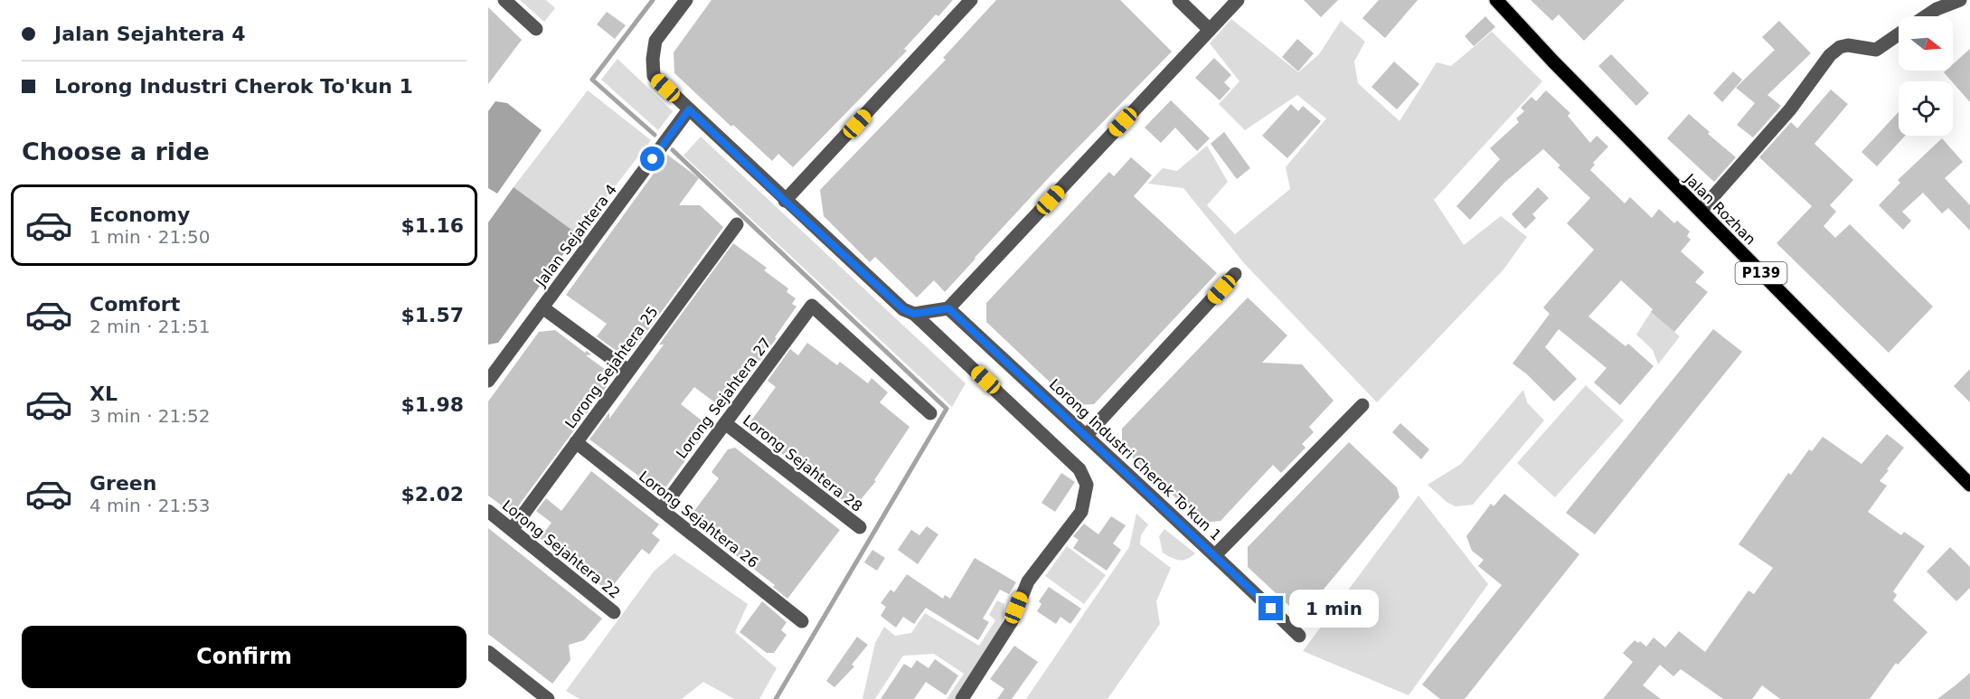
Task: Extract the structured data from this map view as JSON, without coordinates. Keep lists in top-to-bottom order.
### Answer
{
  "streets": {
    "main road": ["Jalan Rozhan", "P139"],
    "street": [
      "Jalan Sejahtera 4",
      "Lorong Sejahtera 25",
      "Lorong Sejahtera 27",
      "Lorong Industri Cherok To'kun 1",
      "Lorong Sejahtera 28",
      "Lorong Sejahtera 26",
      "Lorong Sejahtera 22"
    ]
  },
  "crossings": [
    ["Lorong Sejahtera 25", "Lorong Sejahtera 26"],
    ["Lorong Sejahtera 25", "Lorong Sejahtera 22"],
    ["Lorong Sejahtera 27", "Lorong Sejahtera 28"],
    ["Lorong Sejahtera 27", "Lorong Sejahtera 26"]
  ],
  "north": "right",
  "page": {
    "banner": ["Jalan Sejahtera 4", "Lorong Industri Cherok To'kun 1"],
    "heading": "Choose a ride",
    "list": [
      {
        "name": "Economy",
        "note": "1 min · 21:50",
        "value": "$1.16"
      },
      {
        "name": "Comfort",
        "note": "2 min · 21:51",
        "value": "$1.57"
      },
      {
        "name": "XL",
        "note": "3 min · 21:52",
        "value": "$1.98"
      },
      {
        "name": "Green",
        "note": "4 min · 21:53",
        "value": "$2.02"
      }
    ],
    "bubble": "1 min",
    "buttons": "Confirm"
  }
}
